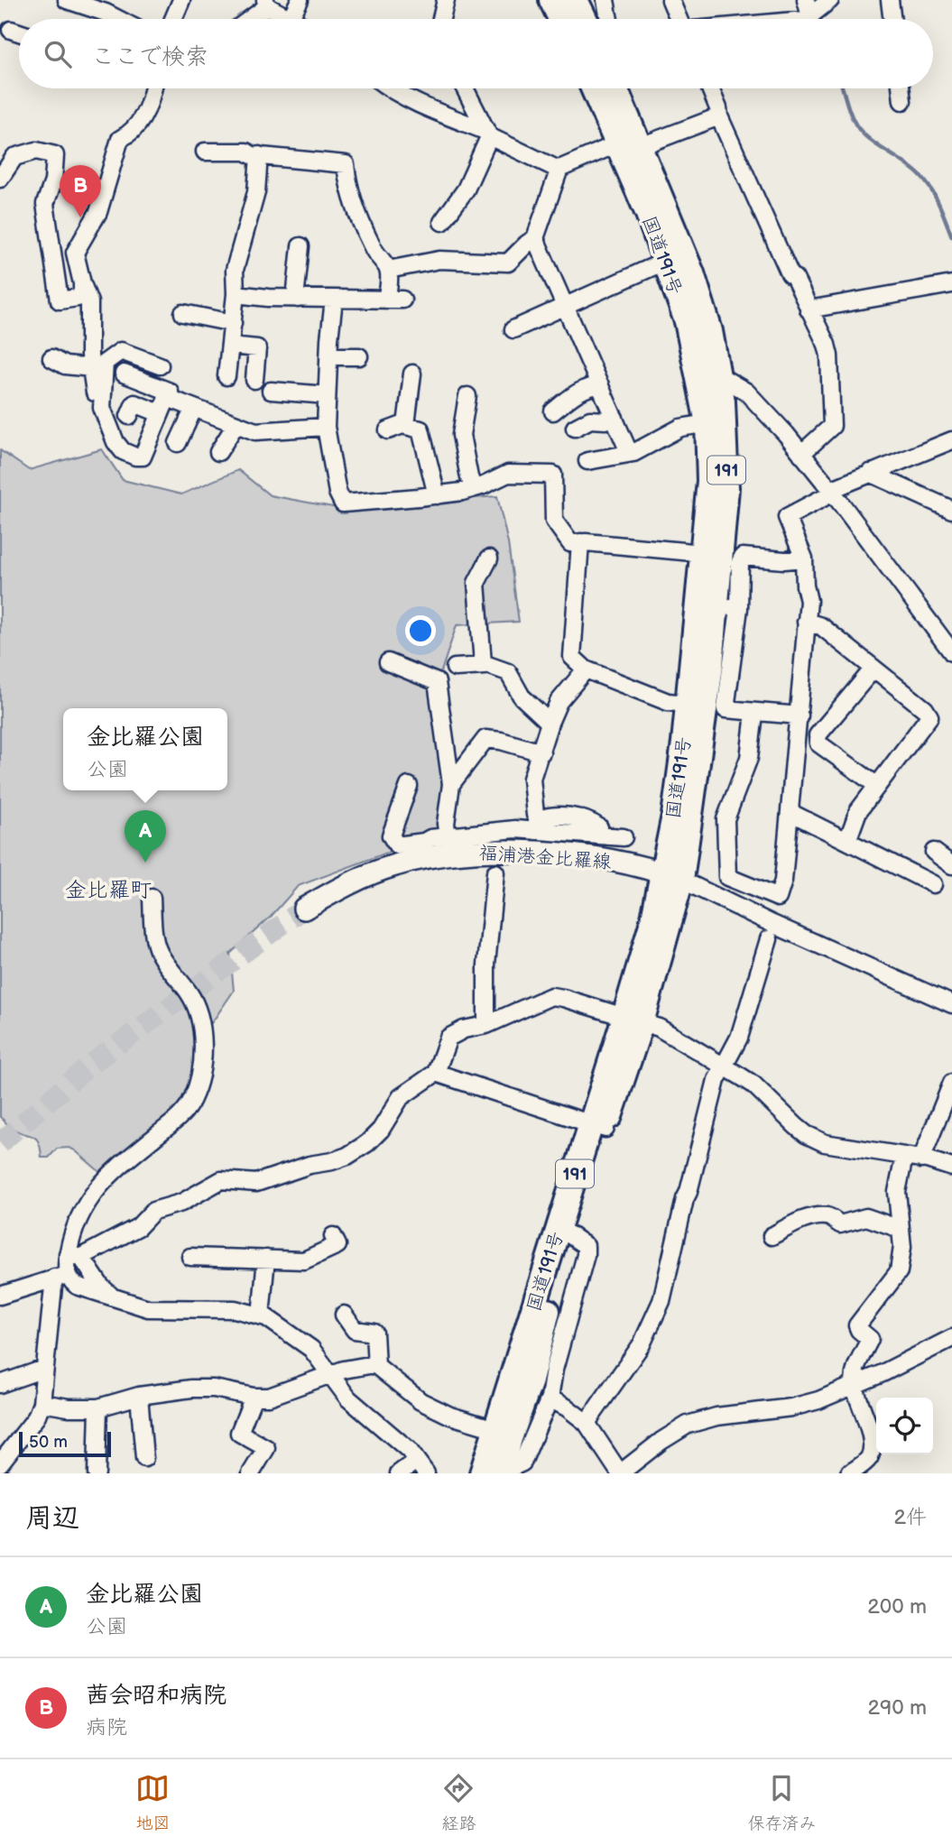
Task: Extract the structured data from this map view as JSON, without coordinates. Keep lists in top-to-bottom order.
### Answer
{
  "streets": {
    "highway": ["国道191号", "191"],
    "main road": ["福浦港金比羅線"]
  },
  "crossings": [
    ["国道191号", "福浦港金比羅線"]
  ],
  "districts": ["金比羅町"],
  "scale_bar": "50 m",
  "page": {
    "search": "ここで検索",
    "pins": ["B", "A"],
    "popup": ["金比羅公園", "公園"],
    "scale": "50 m",
    "heading": ["周辺", "2件"],
    "list": [
      {
        "mark": "A",
        "name": "金比羅公園",
        "note": "公園",
        "value": "200 m"
      },
      {
        "mark": "B",
        "name": "茜会昭和病院",
        "note": "病院",
        "value": "290 m"
      }
    ],
    "nav": ["地図", "経路", "保存済み"]
  }
}
